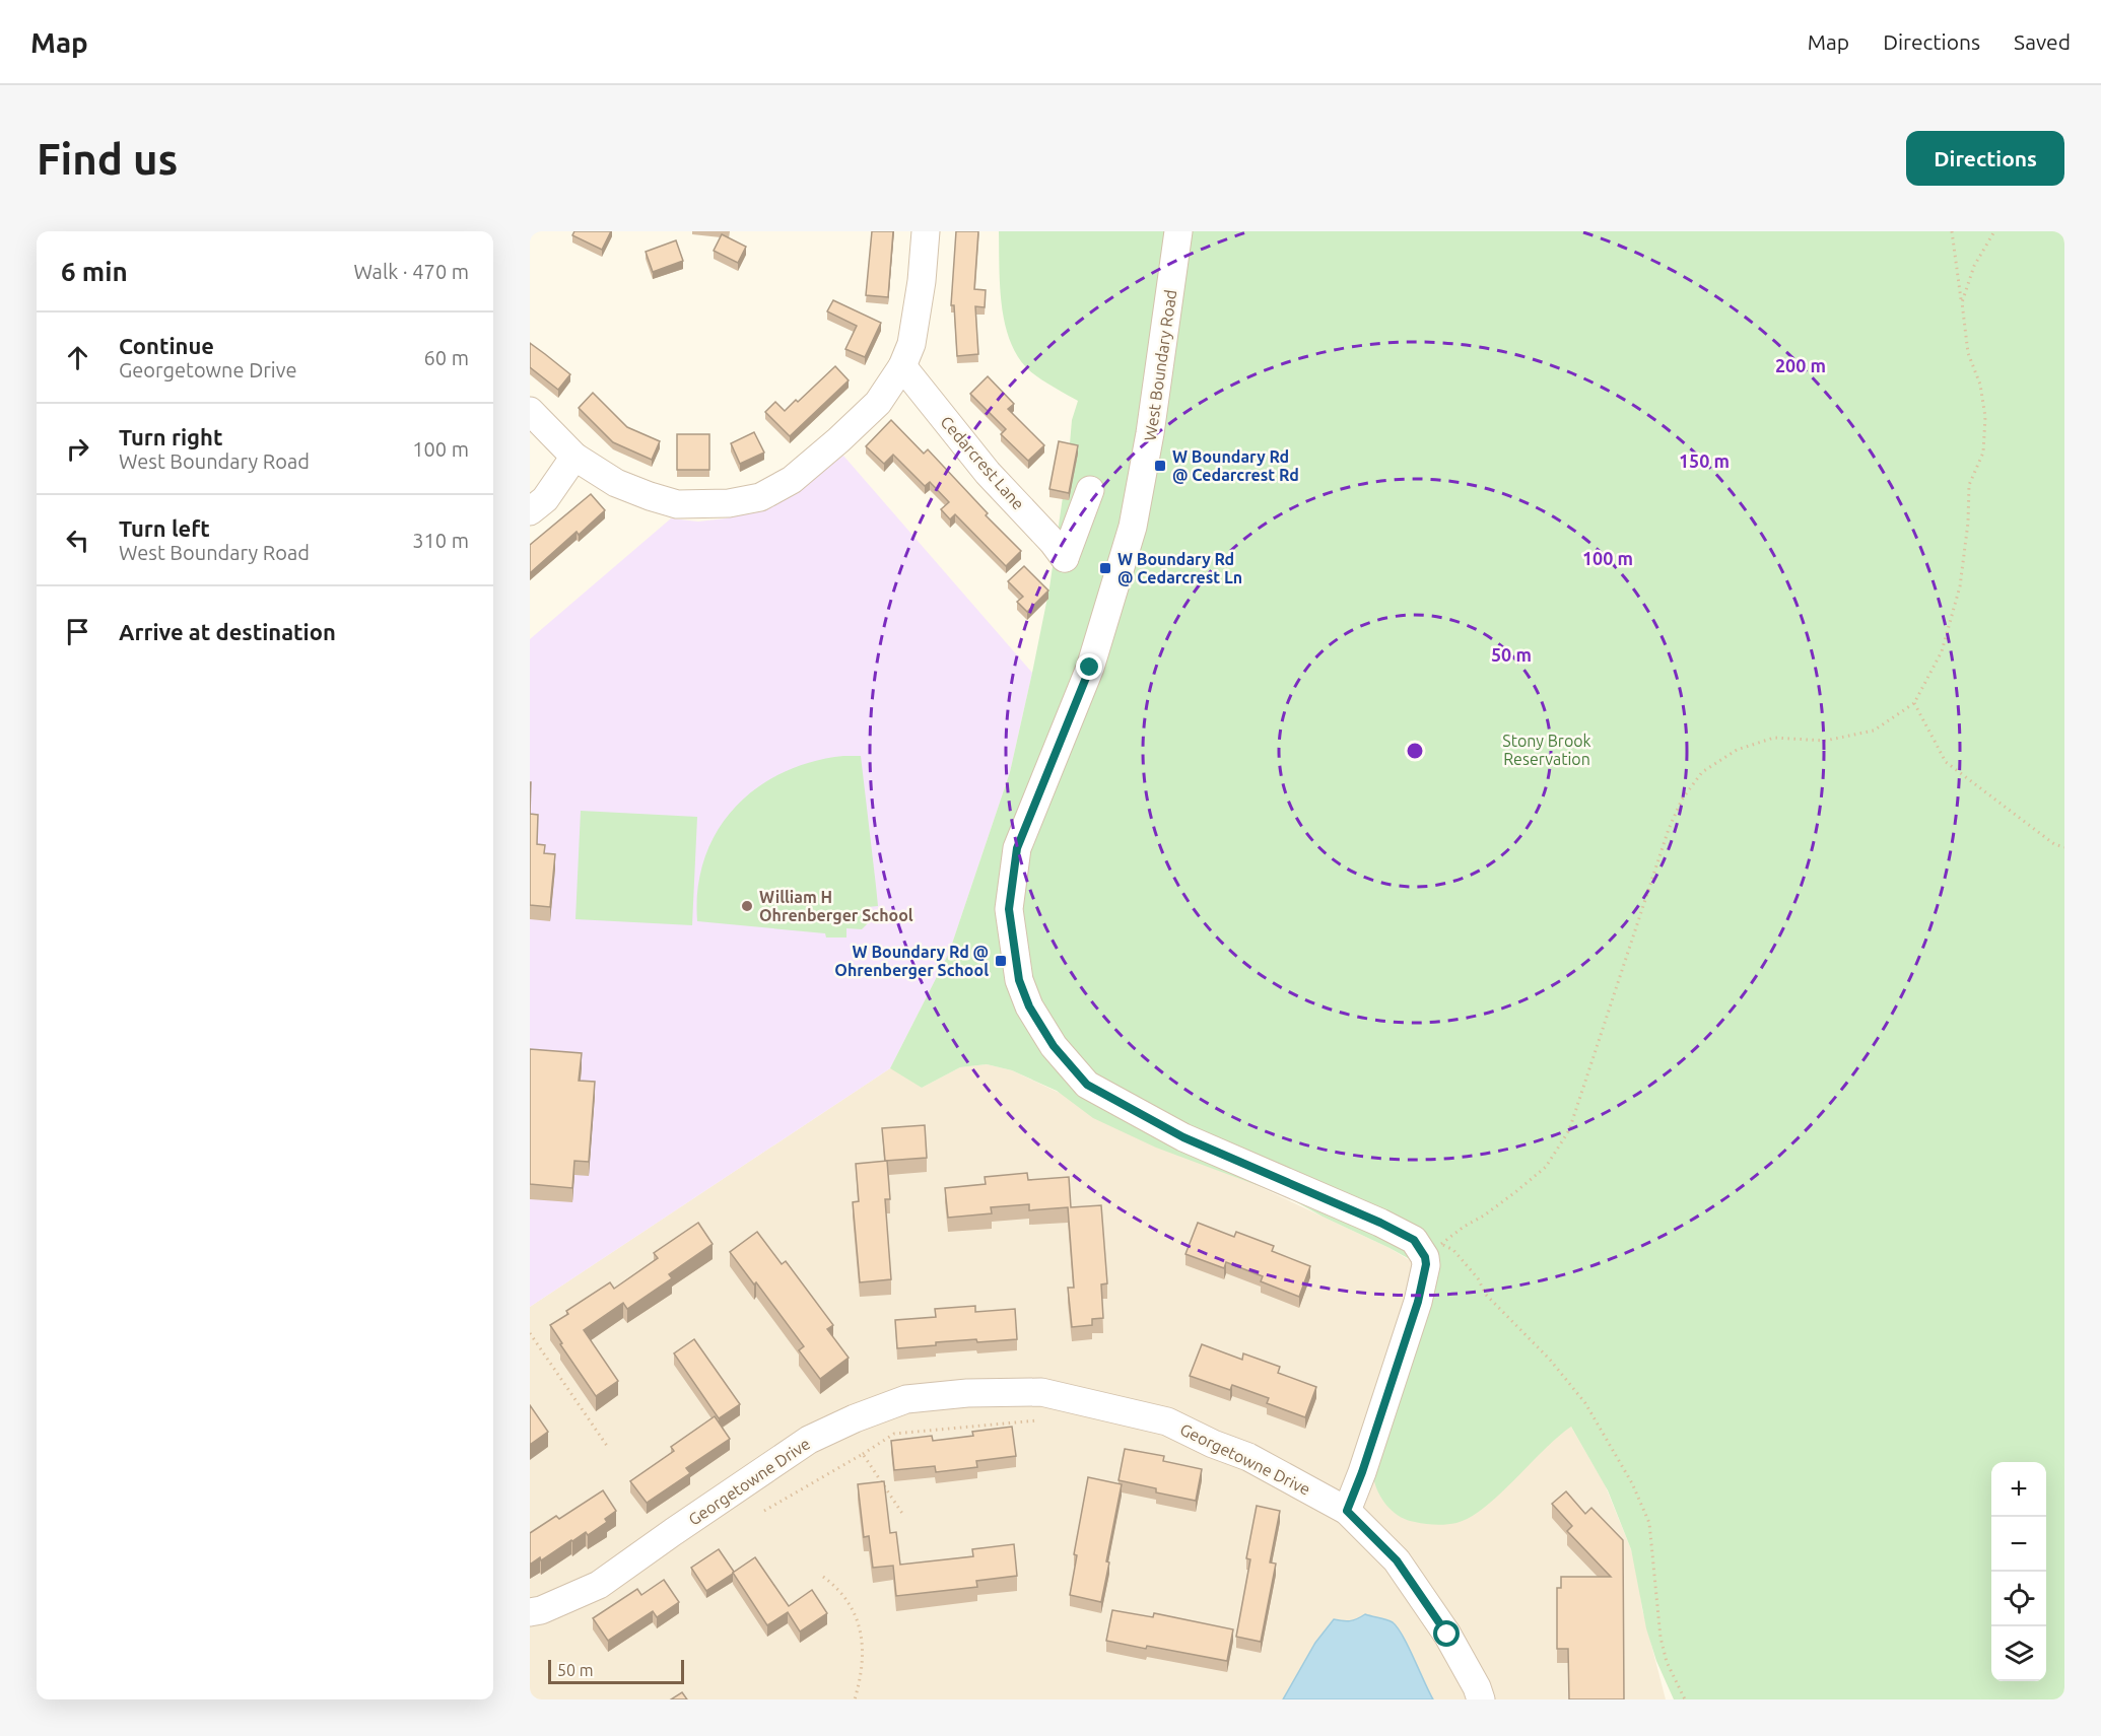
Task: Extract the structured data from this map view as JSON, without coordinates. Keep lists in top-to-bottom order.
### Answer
{
  "streets": {
    "street": ["West Boundary Road", "Cedarcrest Lane", "Georgetowne Drive"]
  },
  "parks": ["Stony Brook Reservation"],
  "places": {
    "transit": ["W Boundary Rd @ Cedarcrest Rd", "W Boundary Rd @ Cedarcrest Ln", "W Boundary Rd @ Ohrenberger School"],
    "other": ["William H Ohrenberger School"]
  },
  "scale_bar": "50 m",
  "page": {
    "header": "Map",
    "nav": ["Map", "Directions", "Saved"],
    "buttons": "Directions",
    "title": "Find us",
    "heading": ["6 min", "Walk · 470 m"],
    "list": [
      ["Continue", "Georgetowne Drive", "60 m"],
      ["Turn right", "West Boundary Road", "100 m"],
      ["Turn left", "West Boundary Road", "310 m"],
      "Arrive at destination"
    ],
    "map_buttons": ["+", "−"],
    "scale": "50 m"
  },
  "rings": [
    "200 m",
    "150 m",
    "100 m",
    "50 m"
  ]
}
